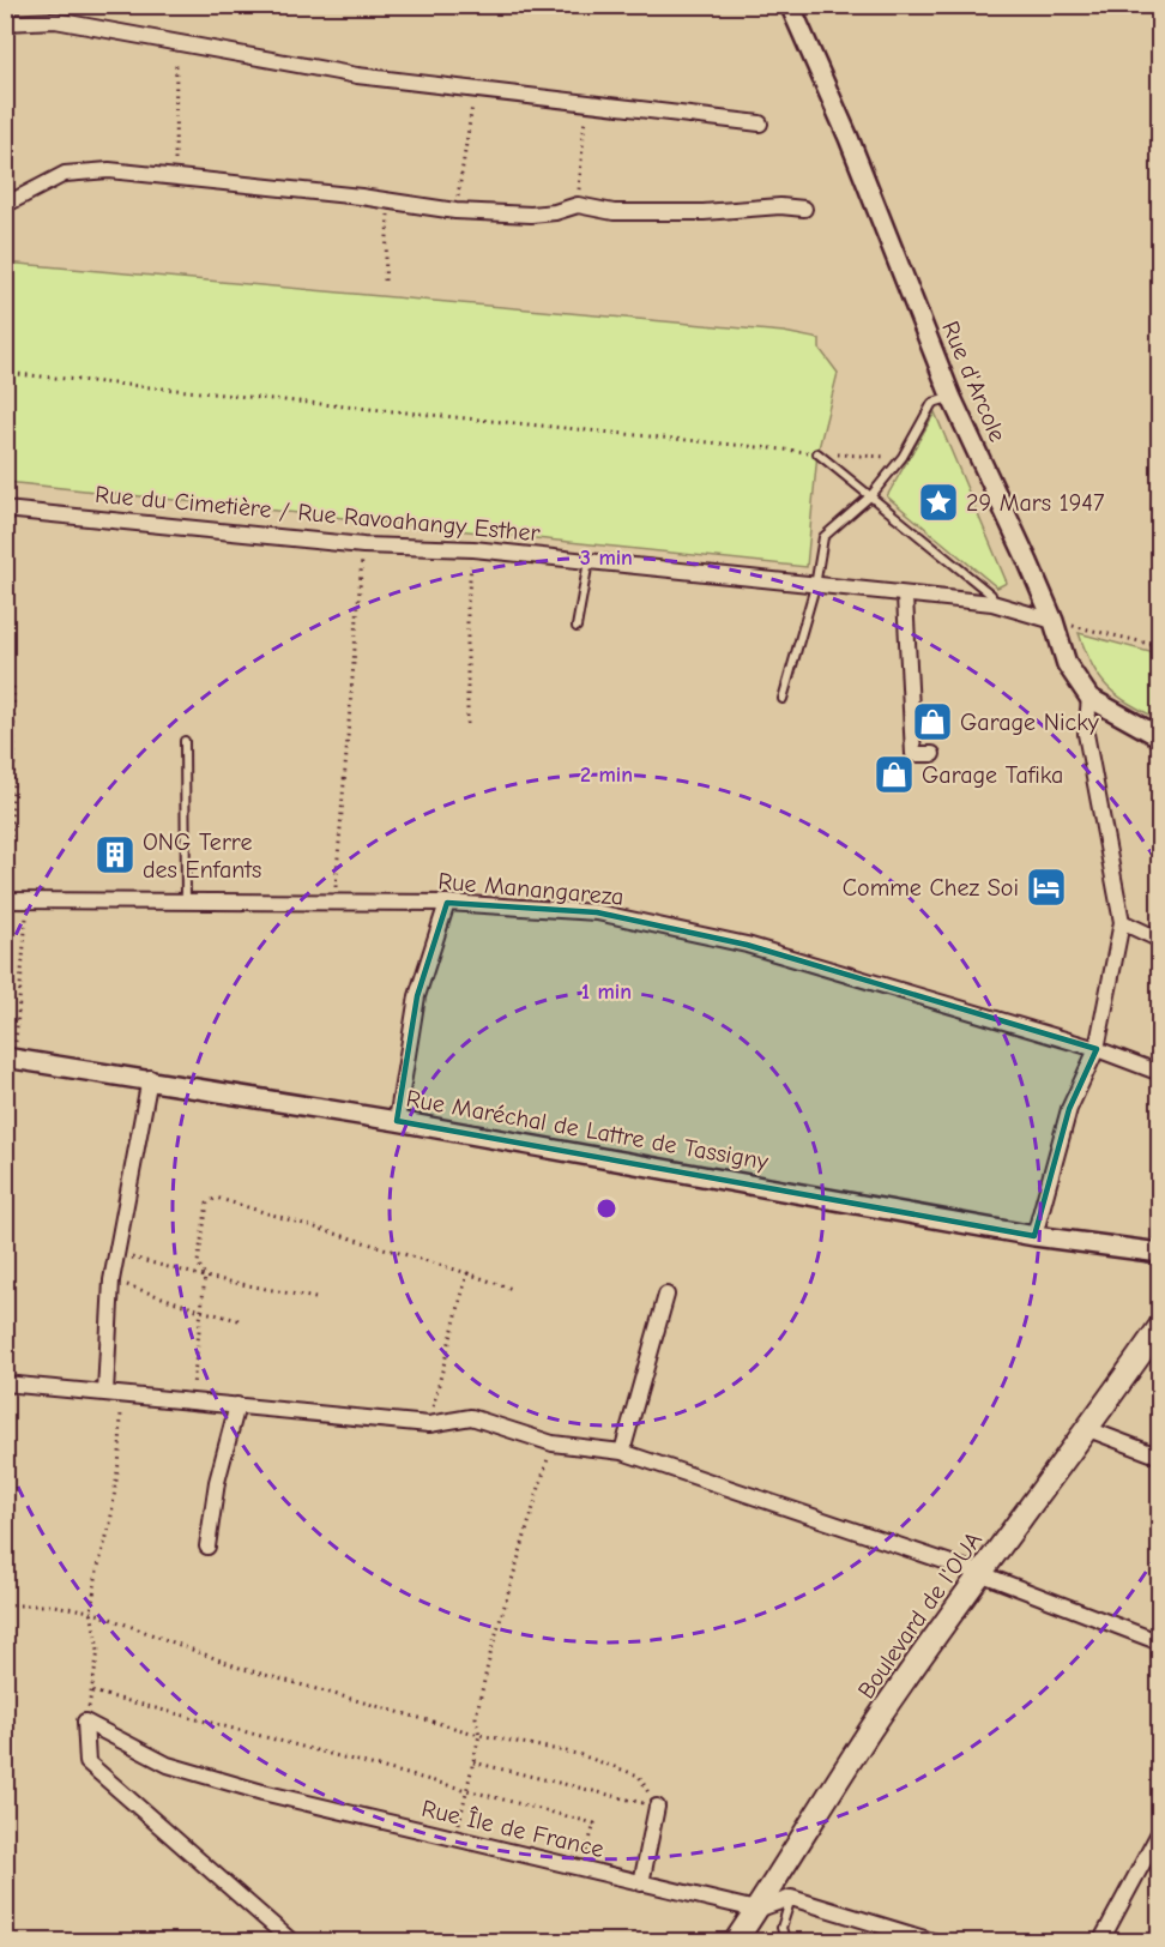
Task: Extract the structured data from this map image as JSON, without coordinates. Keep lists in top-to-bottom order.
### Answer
{
  "streets": {
    "main road": ["Boulevard de l'OUA"],
    "street": [
      "Rue d'Arcole",
      "Rue du Cimetière / Rue Ravoahangy Esther",
      "Rue Manangareza",
      "Rue Maréchal de Lattre de Tassigny",
      "Rue Île de France"
    ]
  },
  "crossings": [
    ["Rue d'Arcole", "Rue du Cimetière / Rue Ravoahangy Esther"],
    ["Boulevard de l'OUA", "Rue Île de France"]
  ],
  "places": {
    "place": ["29 Mars 1947"],
    "shop": ["Garage Nicky", "Garage Tafika"],
    "building": ["ONG Terre des Enfants"],
    "hotel": ["Comme Chez Soi"]
  },
  "rings": ["3 min", "2 min", "1 min"]
}
